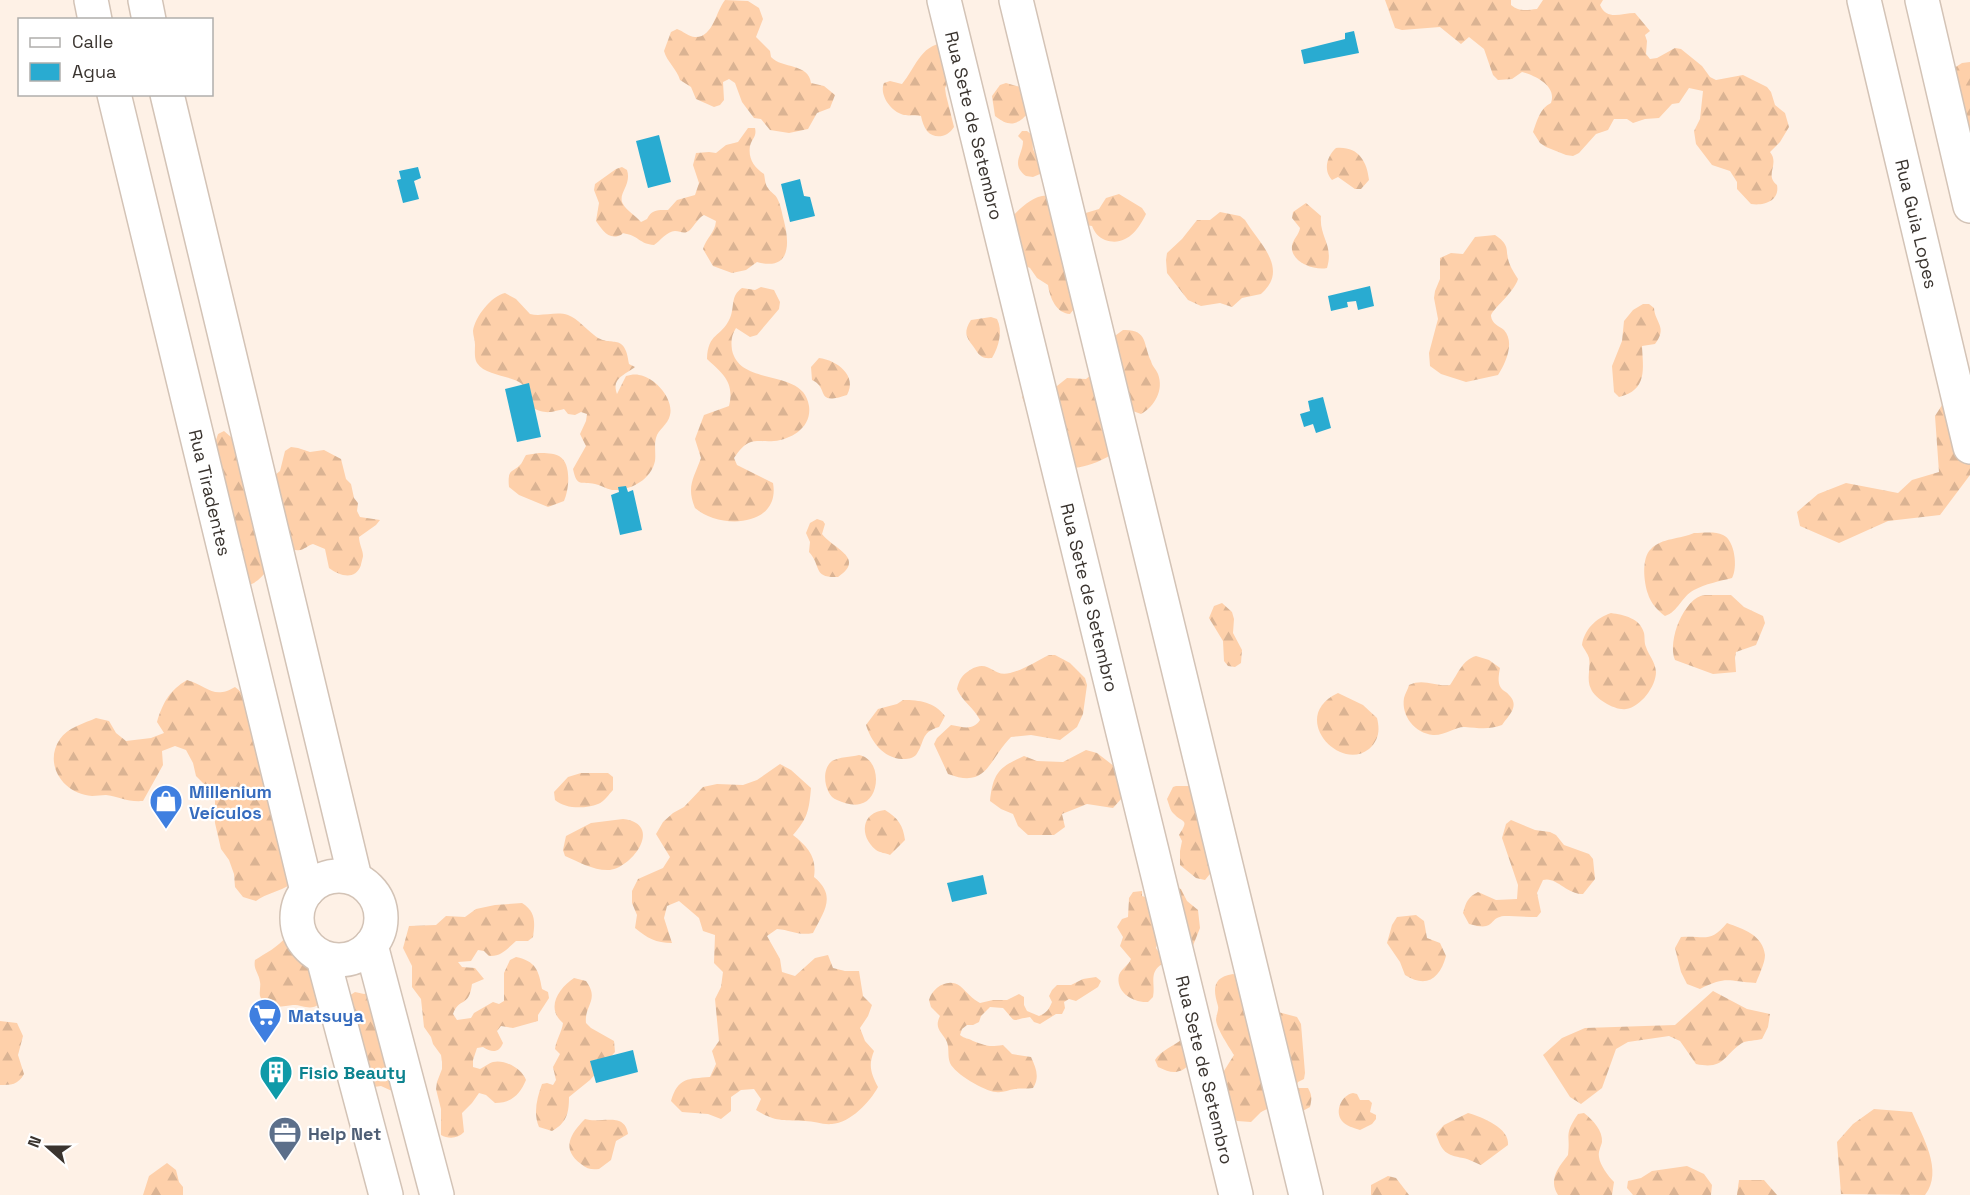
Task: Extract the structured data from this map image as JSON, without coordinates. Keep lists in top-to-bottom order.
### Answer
{
  "streets": {
    "main road": ["Rua Sete de Setembro", "Rua Guia Lopes", "Rua Tiradentes"]
  },
  "places": {
    "shop": ["Millenium Veículos"],
    "supermarket": ["Matsuya"],
    "building": ["Fisio Beauty"],
    "office": ["Help Net"]
  },
  "legend": ["Calle", "Agua"],
  "north": "left"
}
